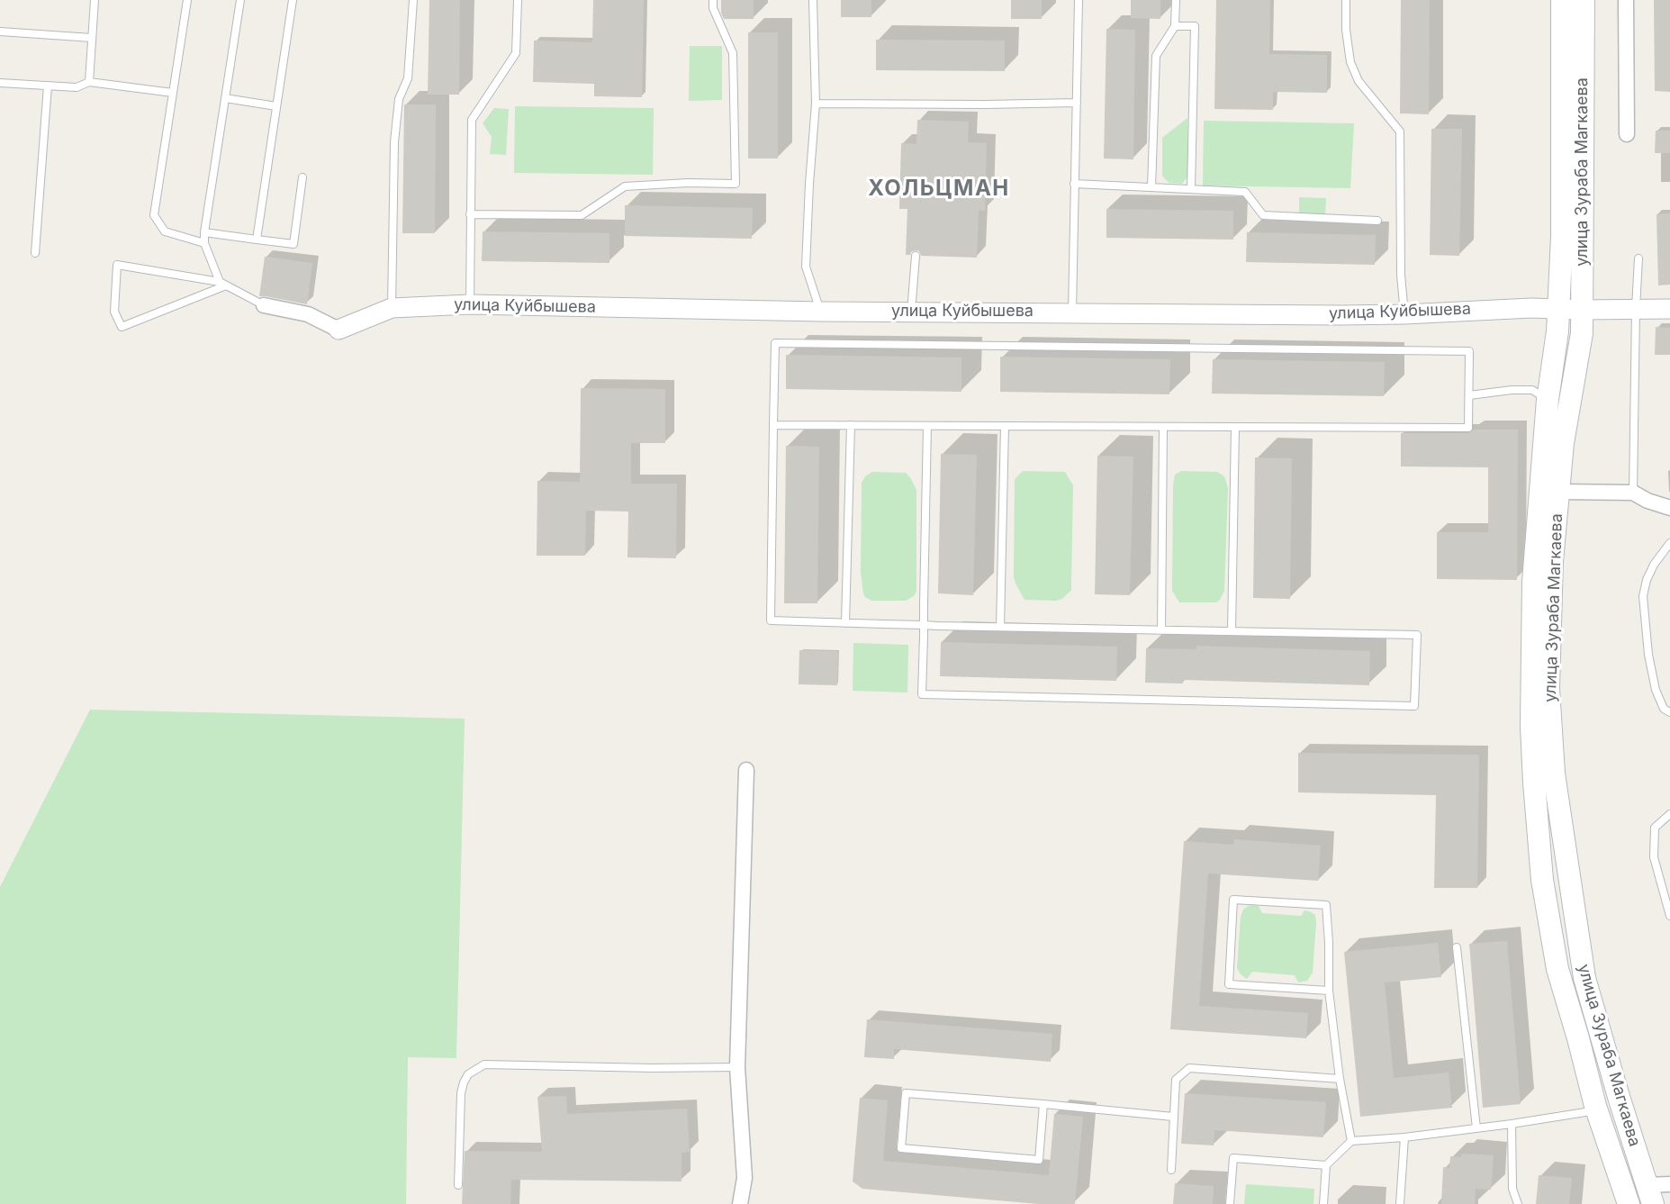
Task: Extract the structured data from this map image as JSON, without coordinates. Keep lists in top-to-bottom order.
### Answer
{
  "streets": {
    "main road": ["улица Зураба Магкаева"],
    "street": ["улица Куйбышева"]
  },
  "crossings": [
    ["улица Зураба Магкаева", "улица Куйбышева"]
  ],
  "districts": ["ХОЛЬЦМАН"]
}
